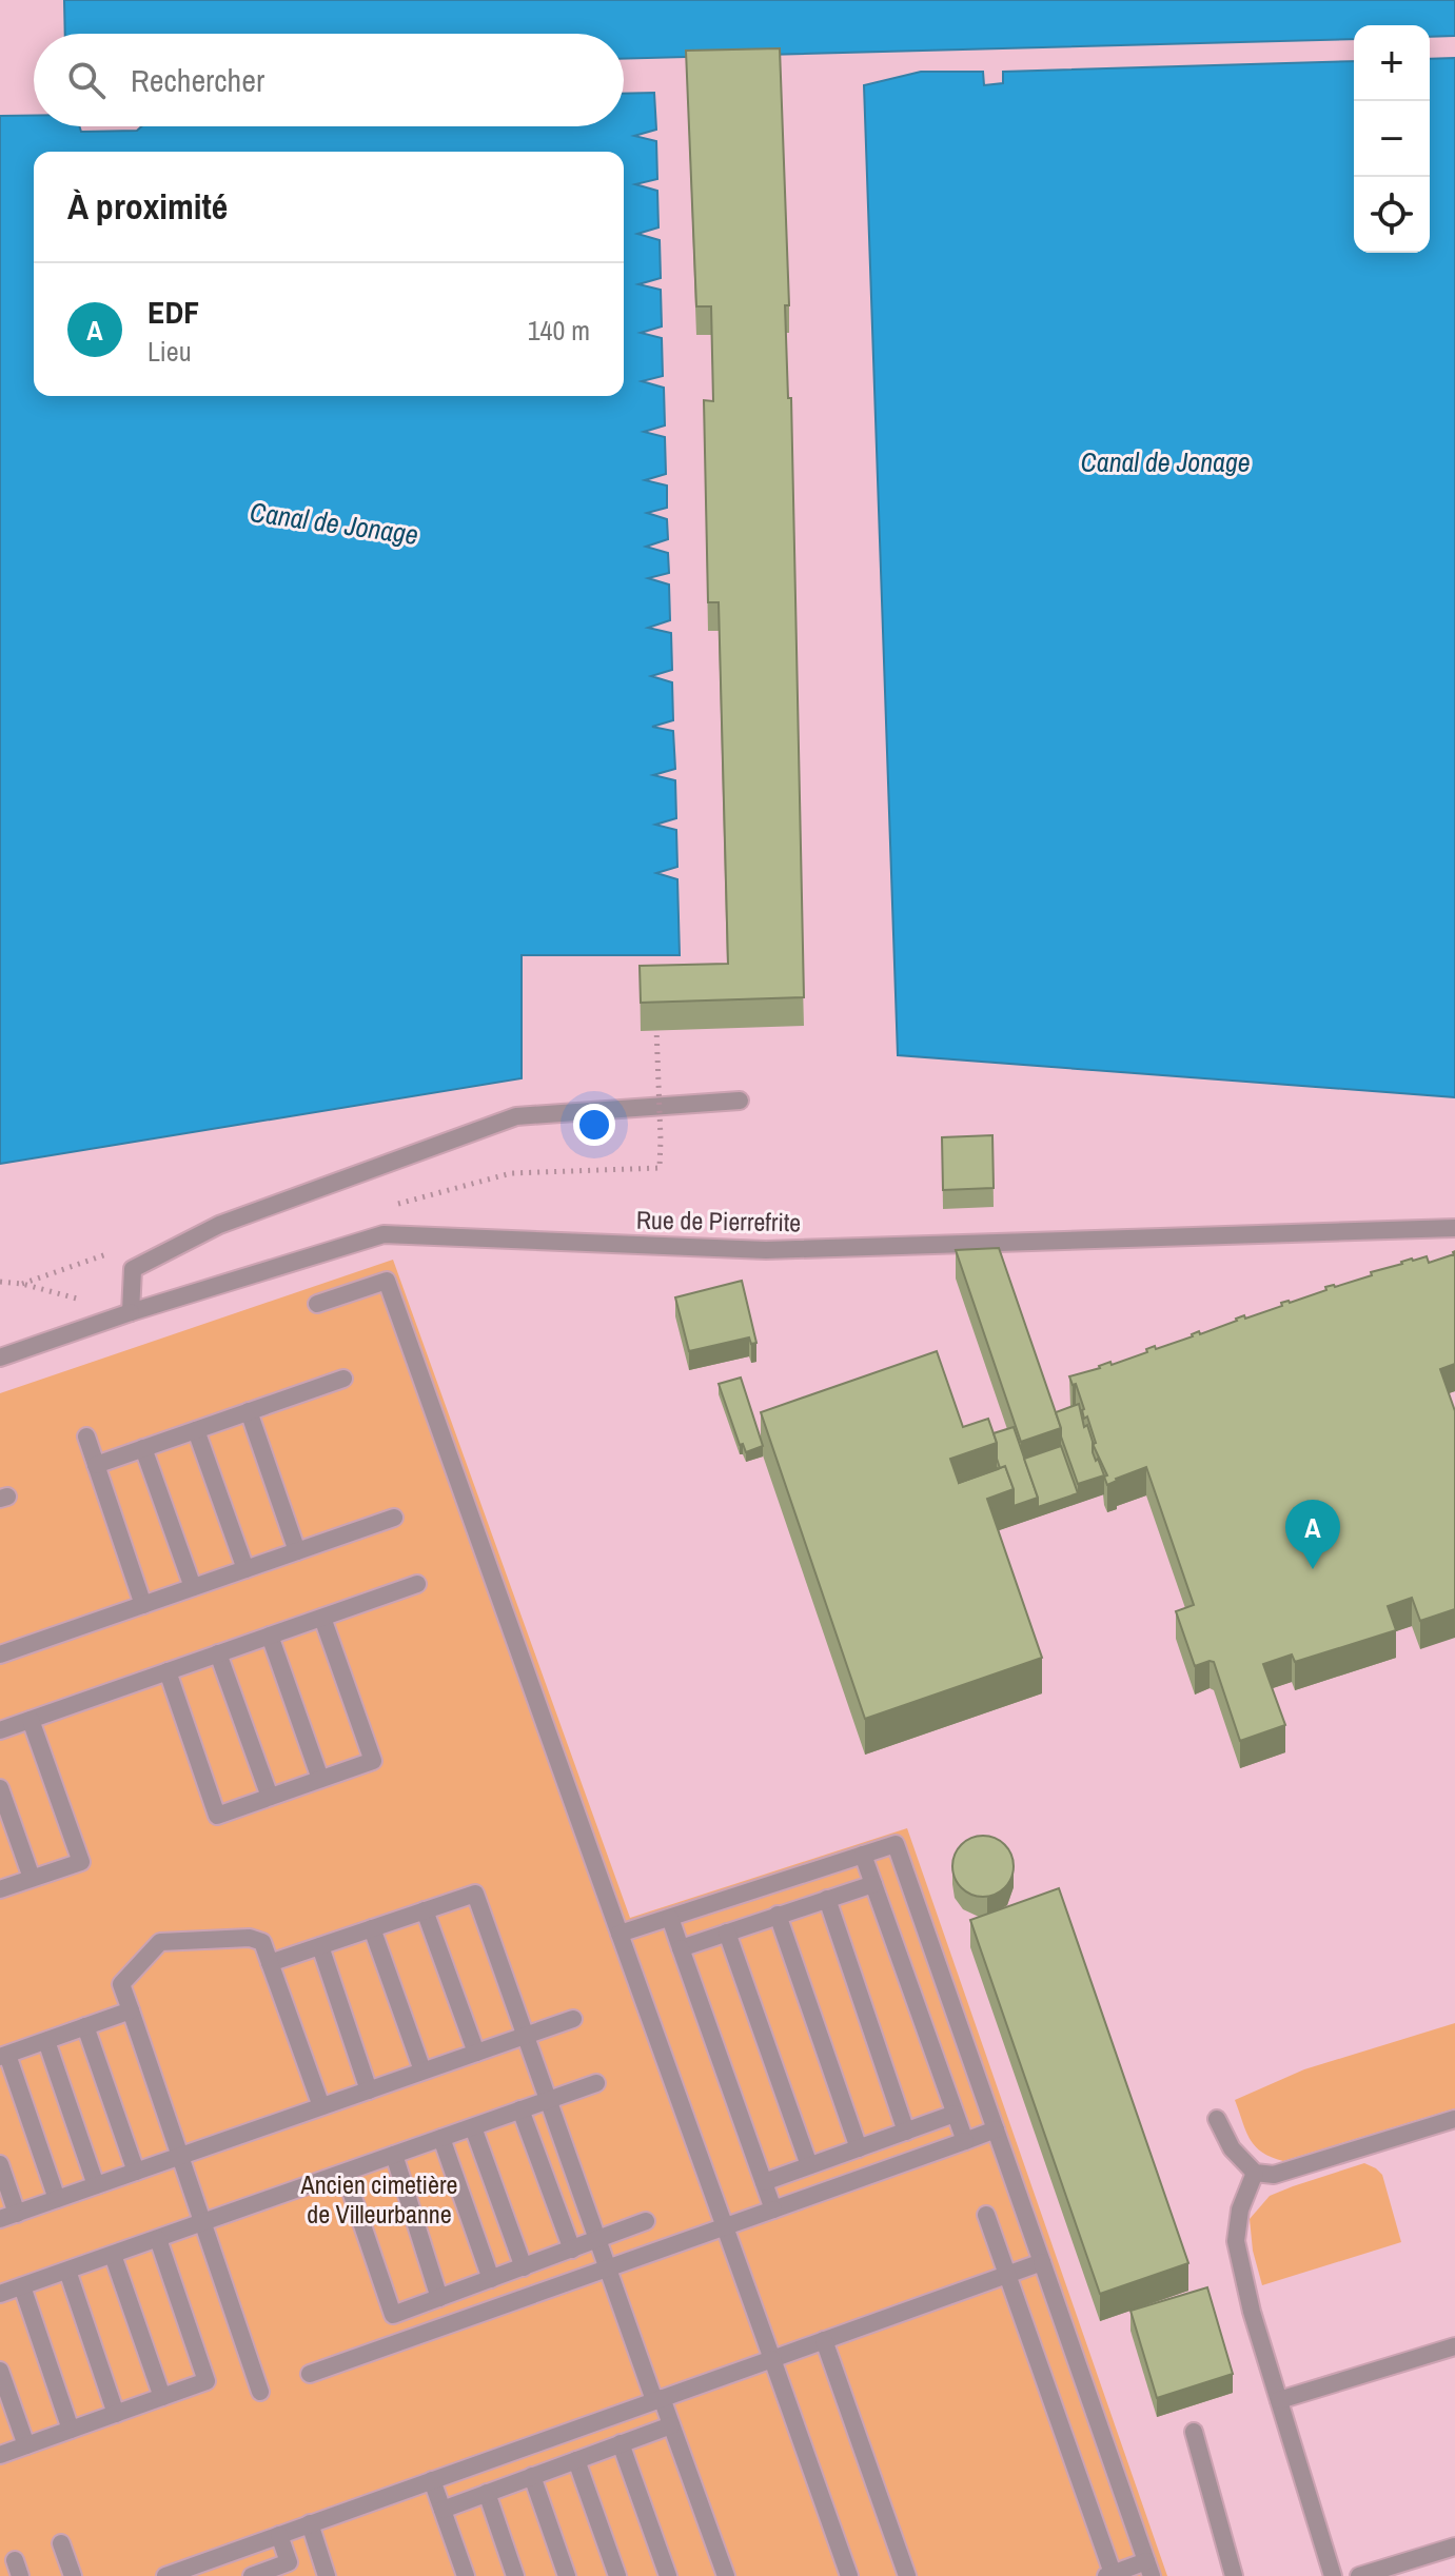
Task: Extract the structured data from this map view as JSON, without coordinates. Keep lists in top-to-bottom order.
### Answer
{
  "streets": {
    "street": ["Rue de Pierrefrite"]
  },
  "water": ["Canal de Jonage"],
  "parks": ["Ancien cimetière de Villeurbanne"],
  "page": {
    "map_buttons": ["+", "−"],
    "search": "Rechercher",
    "heading": "À proximité",
    "list": [
      {
        "mark": "A",
        "name": "EDF",
        "note": "Lieu",
        "value": "140 m"
      }
    ],
    "pins": "A"
  }
}
